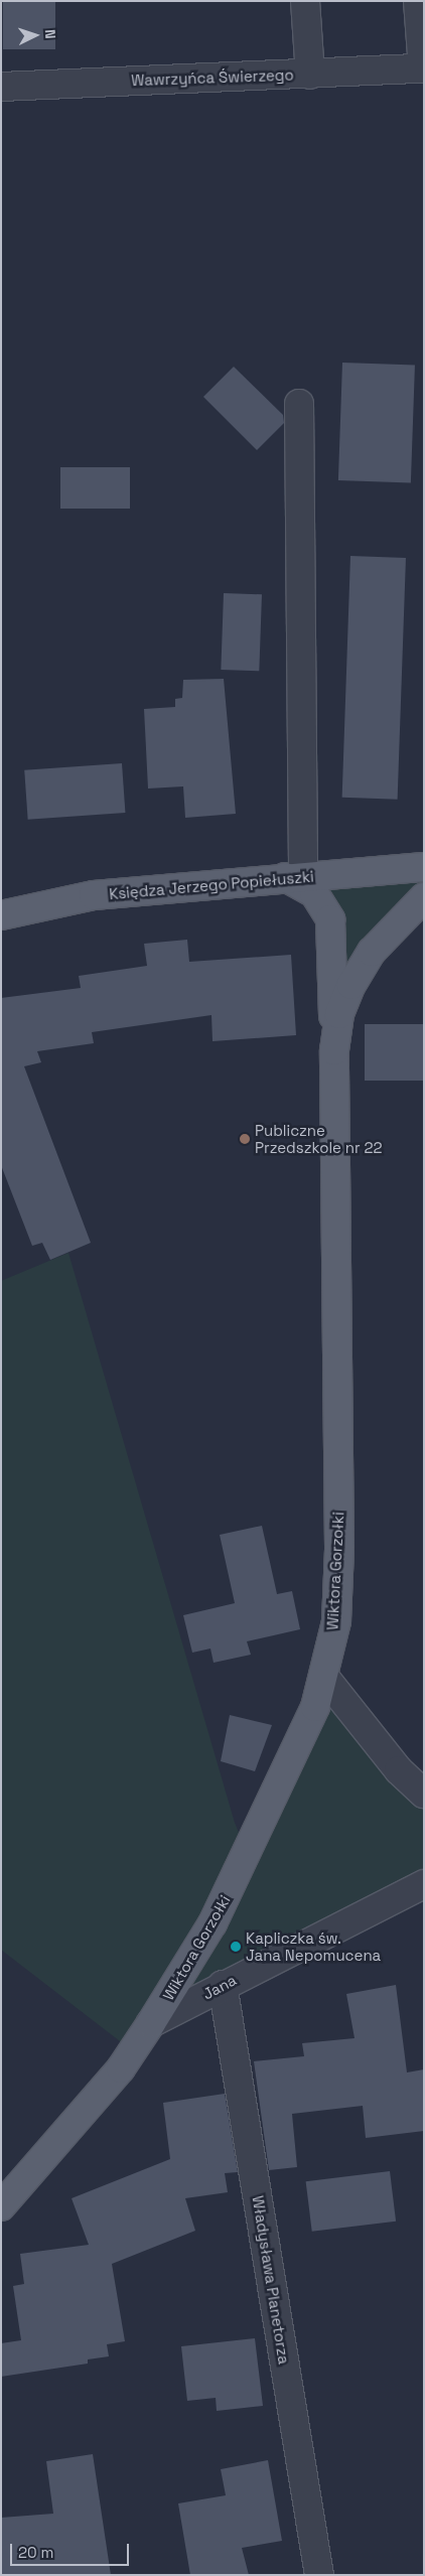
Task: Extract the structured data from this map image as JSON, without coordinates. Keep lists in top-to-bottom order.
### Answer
{
  "streets": {
    "main road": ["Księdza Jerzego Popiełuszki", "Wiktora Gorzołki"],
    "street": ["Wawrzyńca Świerzego", "Jana", "Władysława Planetorza"]
  },
  "crossings": [
    ["Wiktora Gorzołki", "Jana"],
    ["Jana", "Władysława Planetorza"]
  ],
  "places": ["Publiczne Przedszkole nr 22", "Kapliczka św. Jana Nepomucena"],
  "scale_bar": "20 m",
  "north": "right"
}
